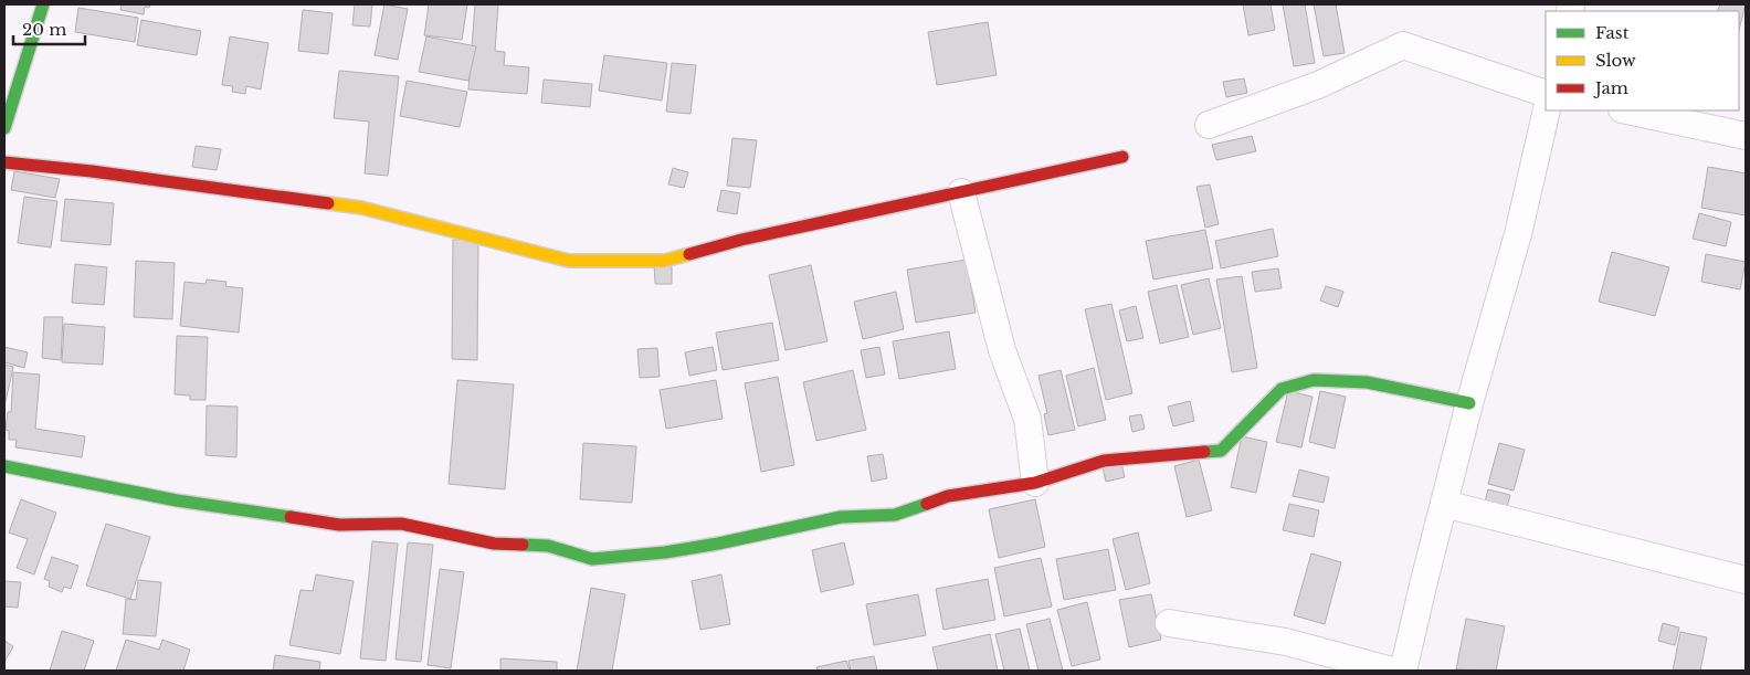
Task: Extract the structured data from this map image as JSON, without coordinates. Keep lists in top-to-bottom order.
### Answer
{
  "legend": ["Fast", "Slow", "Jam"],
  "scale_bar": "20 m"
}
